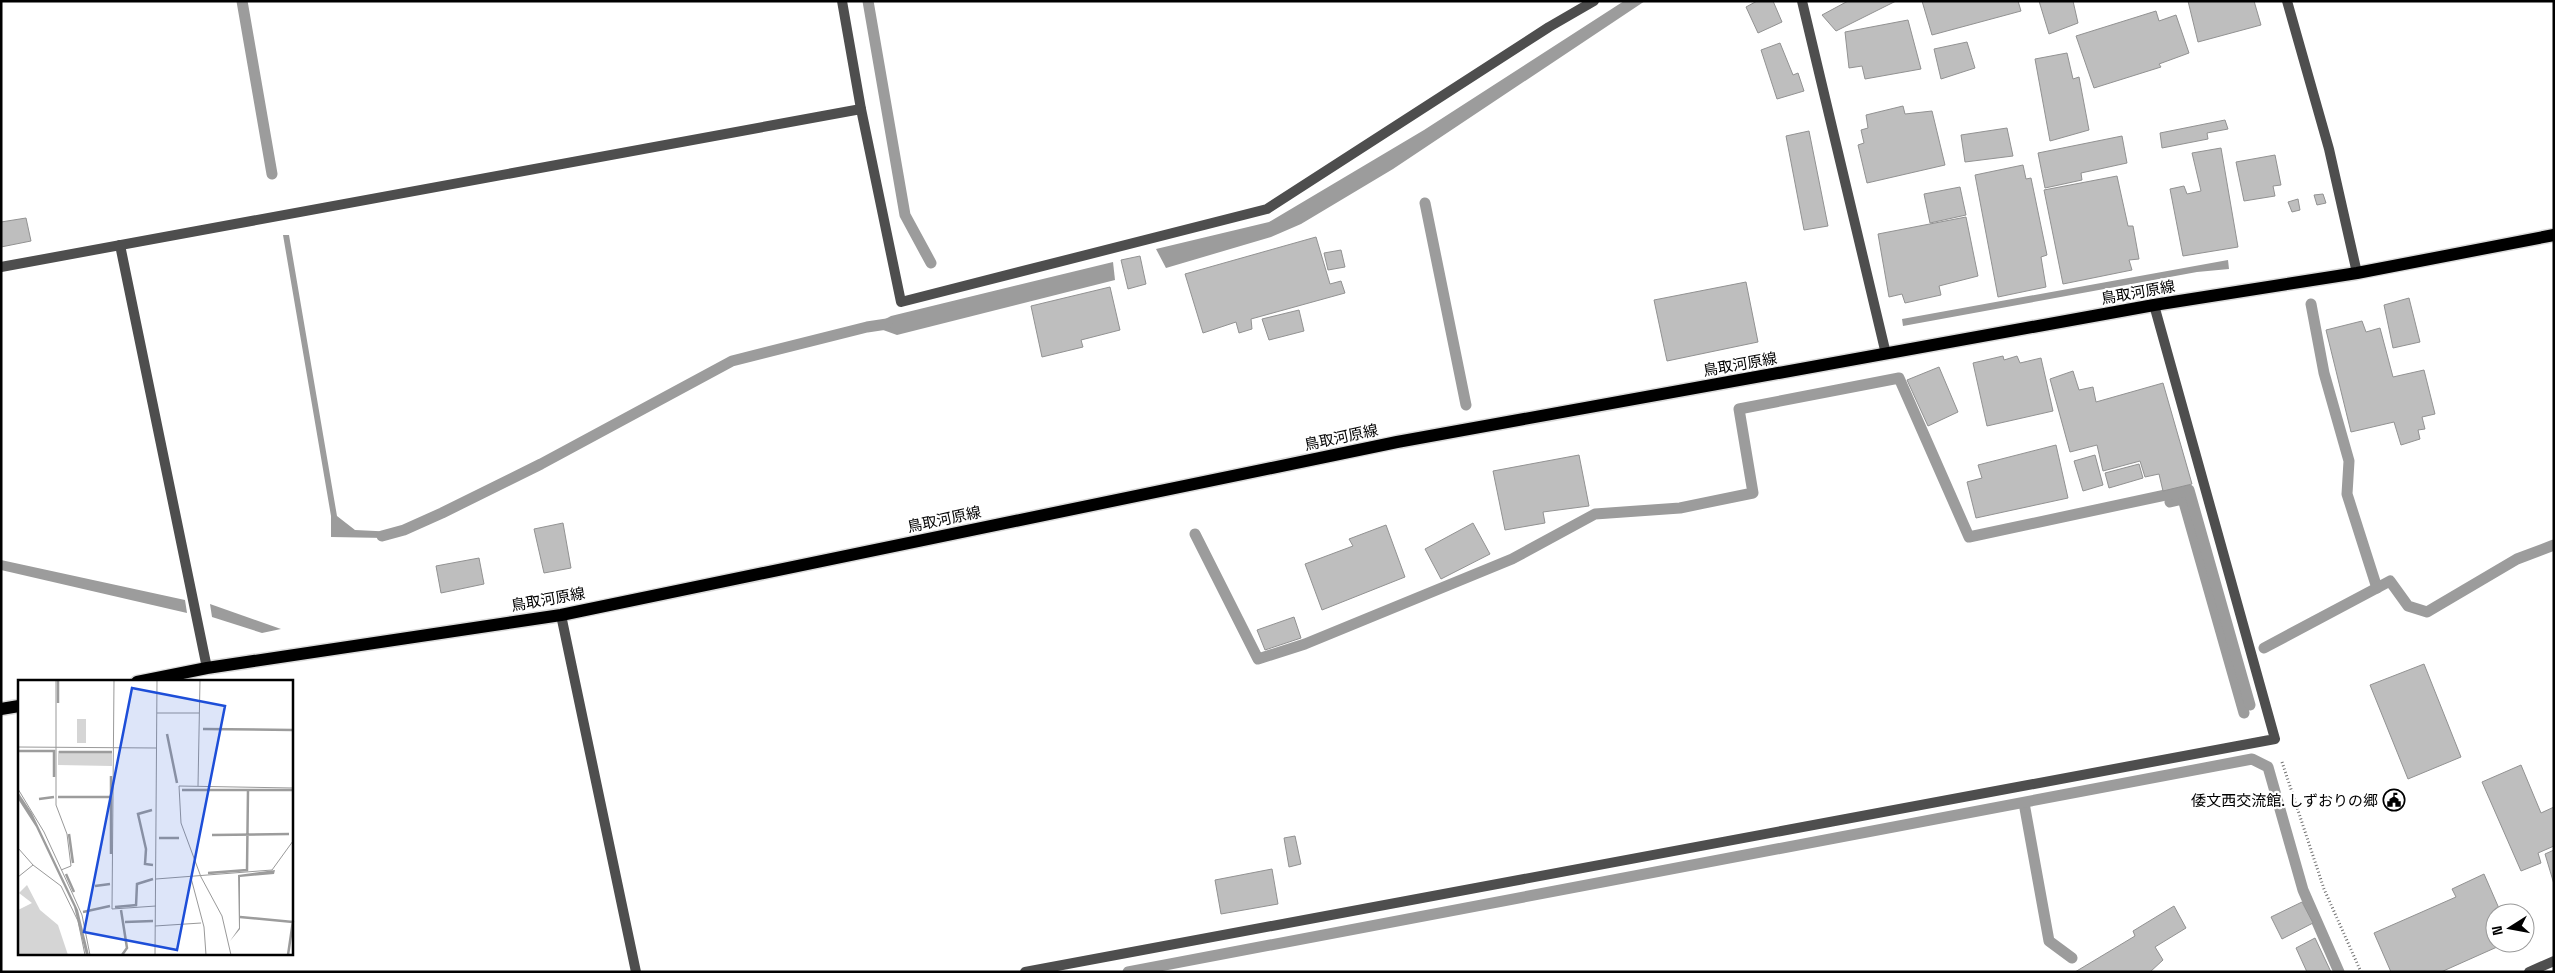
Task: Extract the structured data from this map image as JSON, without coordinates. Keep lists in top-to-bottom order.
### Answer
{
  "streets": {
    "main road": ["鳥取河原線"]
  },
  "places": {
    "public building": ["倭文西交流館. しずおりの郷"]
  },
  "north": "left"
}
